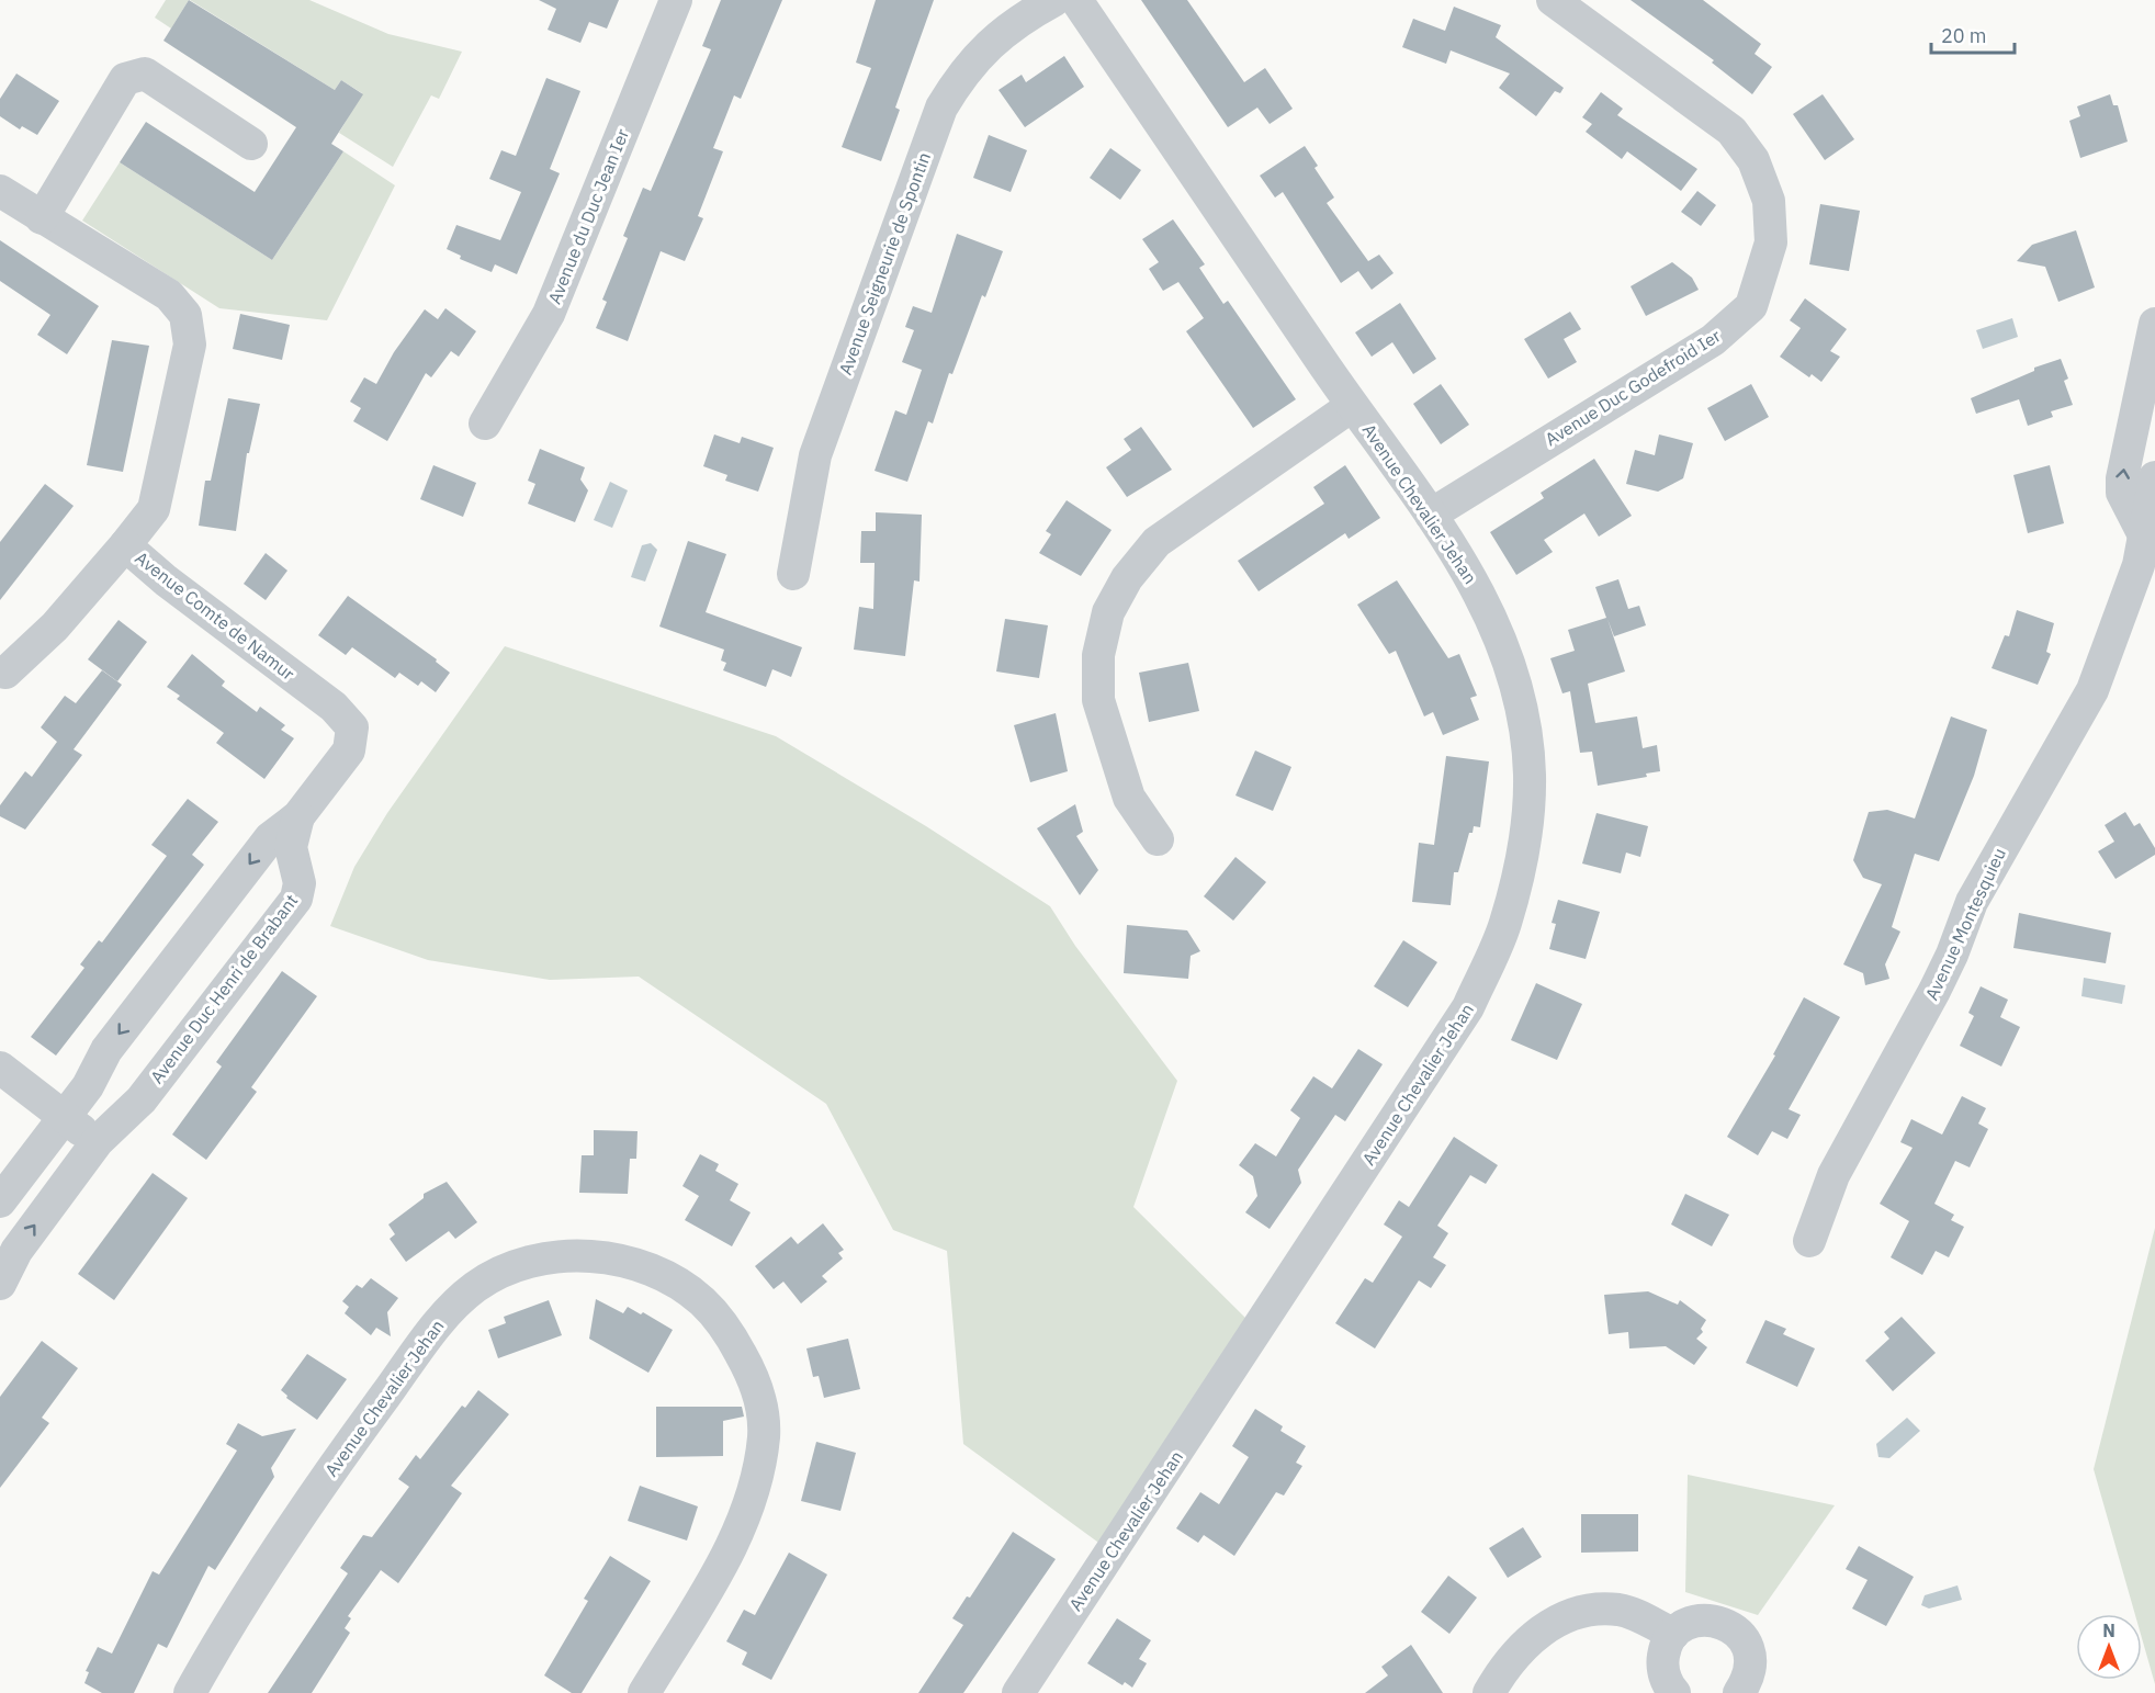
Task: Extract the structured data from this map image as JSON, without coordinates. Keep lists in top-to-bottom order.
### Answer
{
  "streets": {
    "street": [
      "Avenue du Duc Jean Ier",
      "Avenue Seigneurie de Spontin",
      "Avenue Duc Godefroid Ier",
      "Avenue Chevalier Jehan",
      "Avenue Comte de Namur",
      "Avenue Montesquieu",
      "Avenue Duc Henri de Brabant"
    ]
  },
  "crossings": [
    ["Avenue Duc Godefroid Ier", "Avenue Chevalier Jehan"],
    ["Avenue Comte de Namur", "Avenue Duc Henri de Brabant"]
  ],
  "scale_bar": "20 m",
  "north": "top"
}
